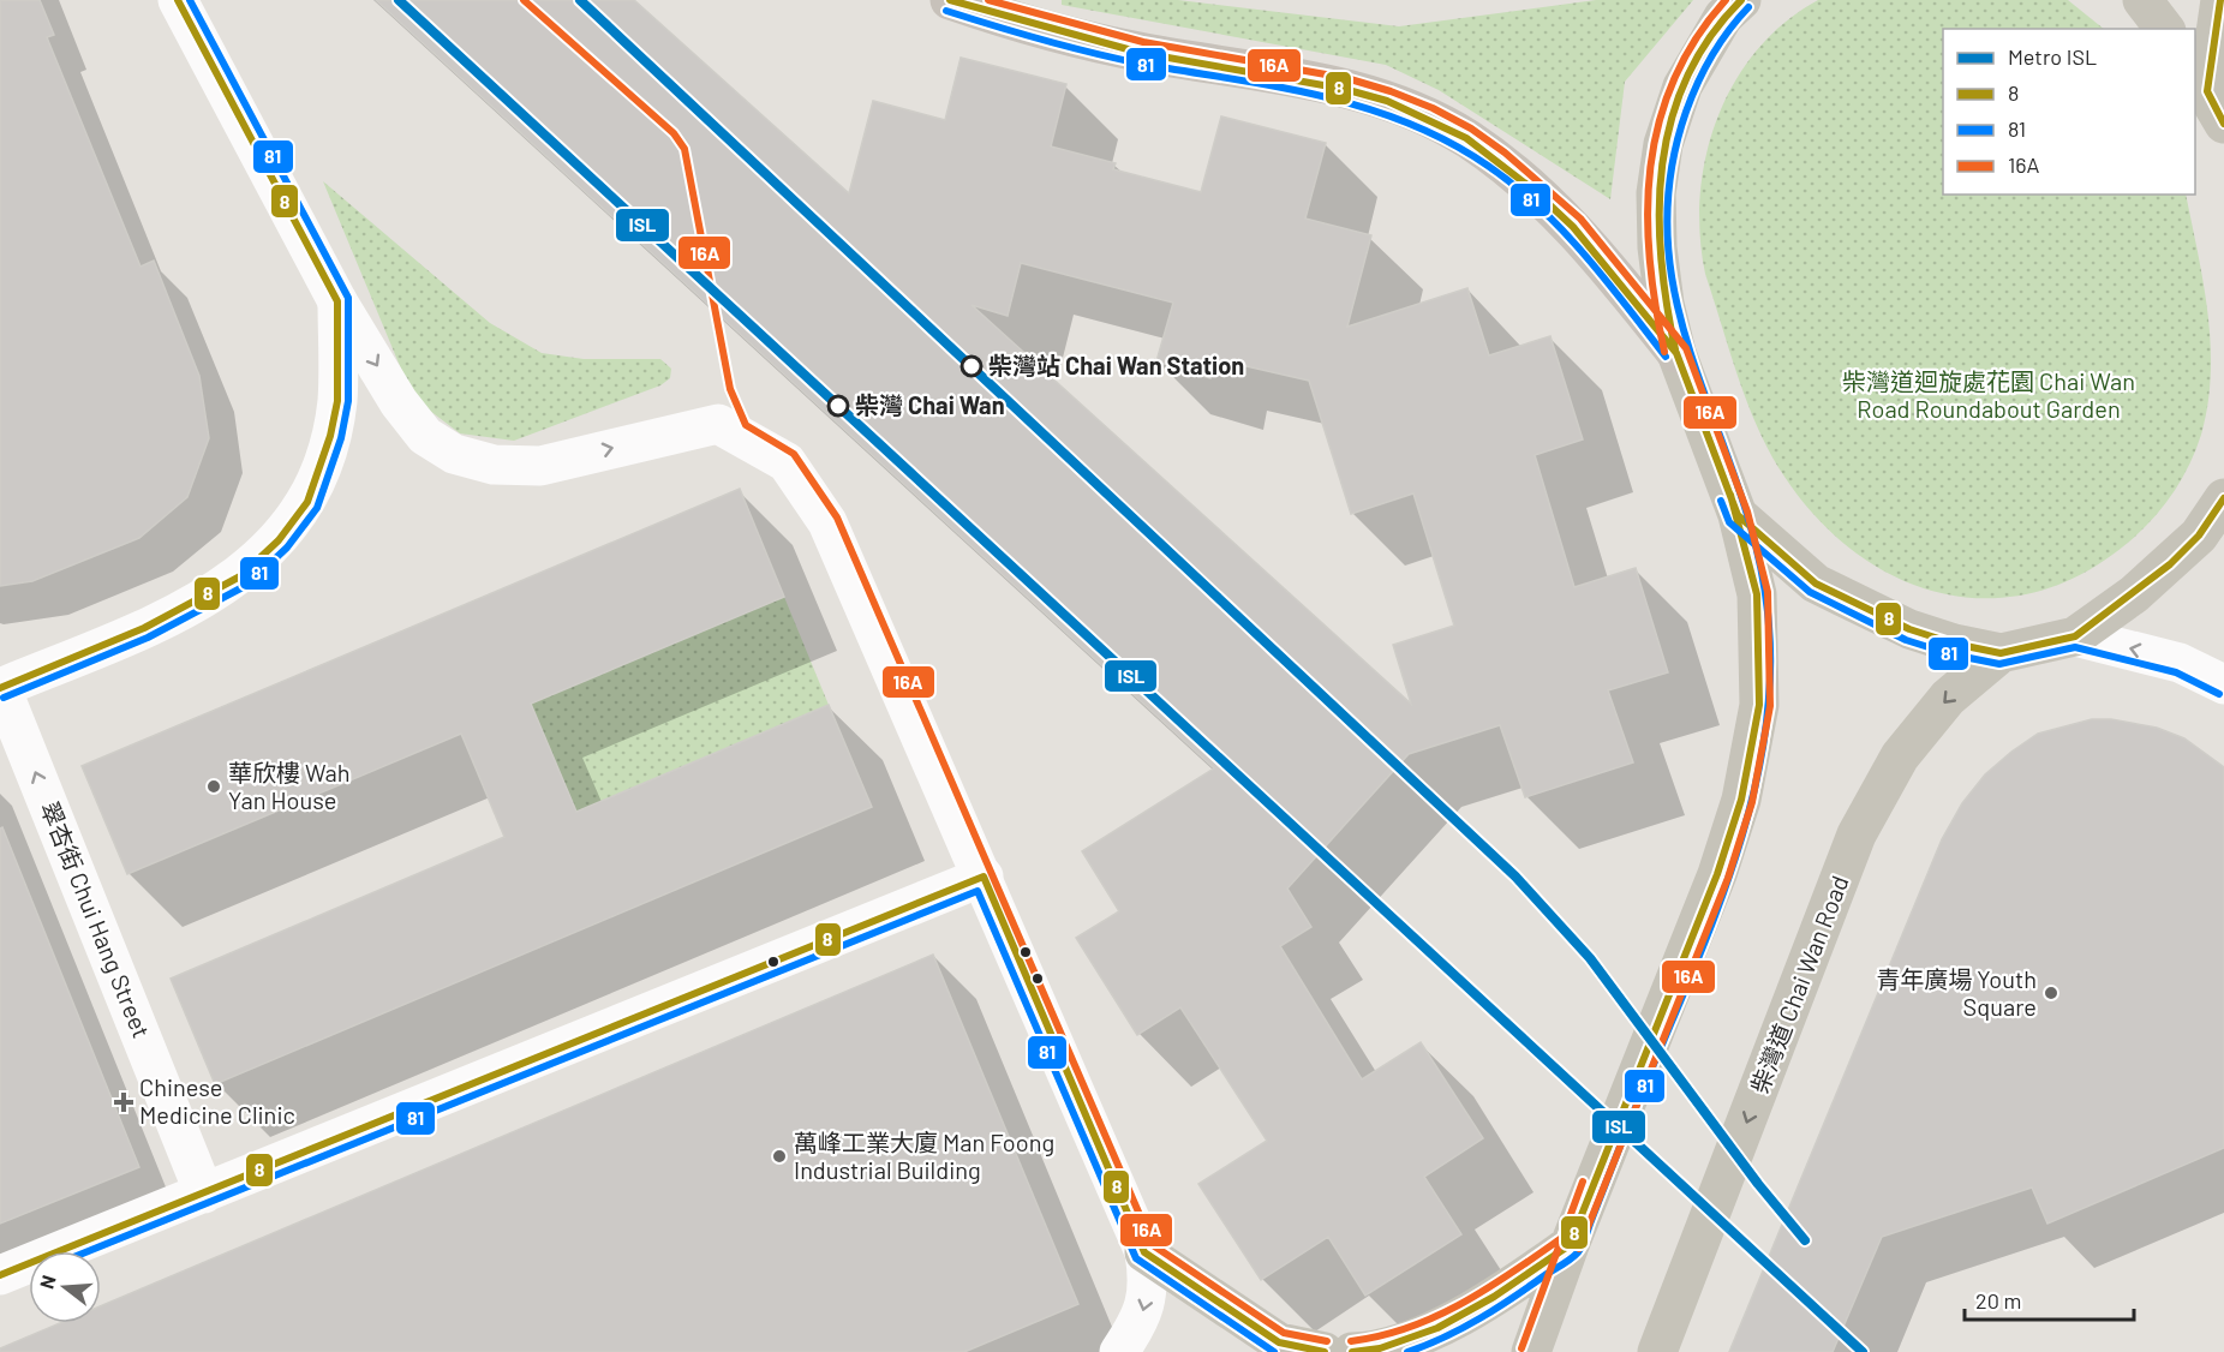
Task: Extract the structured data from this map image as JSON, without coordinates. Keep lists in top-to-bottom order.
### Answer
{
  "streets": {
    "main road": ["柴灣道 Chai Wan Road"],
    "street": ["翠杏街 Chui Hang Street"]
  },
  "one_way": ["翠杏街 Chui Hang Street"],
  "parks": ["柴灣道迴旋處花園 Chai Wan Road Roundabout Garden"],
  "places": {
    "other": [
      "柴灣站 Chai Wan Station",
      "柴灣 Chai Wan",
      "華欣樓 Wah Yan House",
      "青年廣場 Youth Square",
      "萬峰工業大廈 Man Foong Industrial Building"
    ],
    "health": ["Chinese Medicine Clinic"]
  },
  "lines": [
    "metro line ISL",
    "transit line 8",
    "transit line 81",
    "transit line 16A"
  ],
  "legend": [
    "Metro ISL",
    "8",
    "81",
    "16A"
  ],
  "scale_bar": "20 m",
  "north": "left"
}
